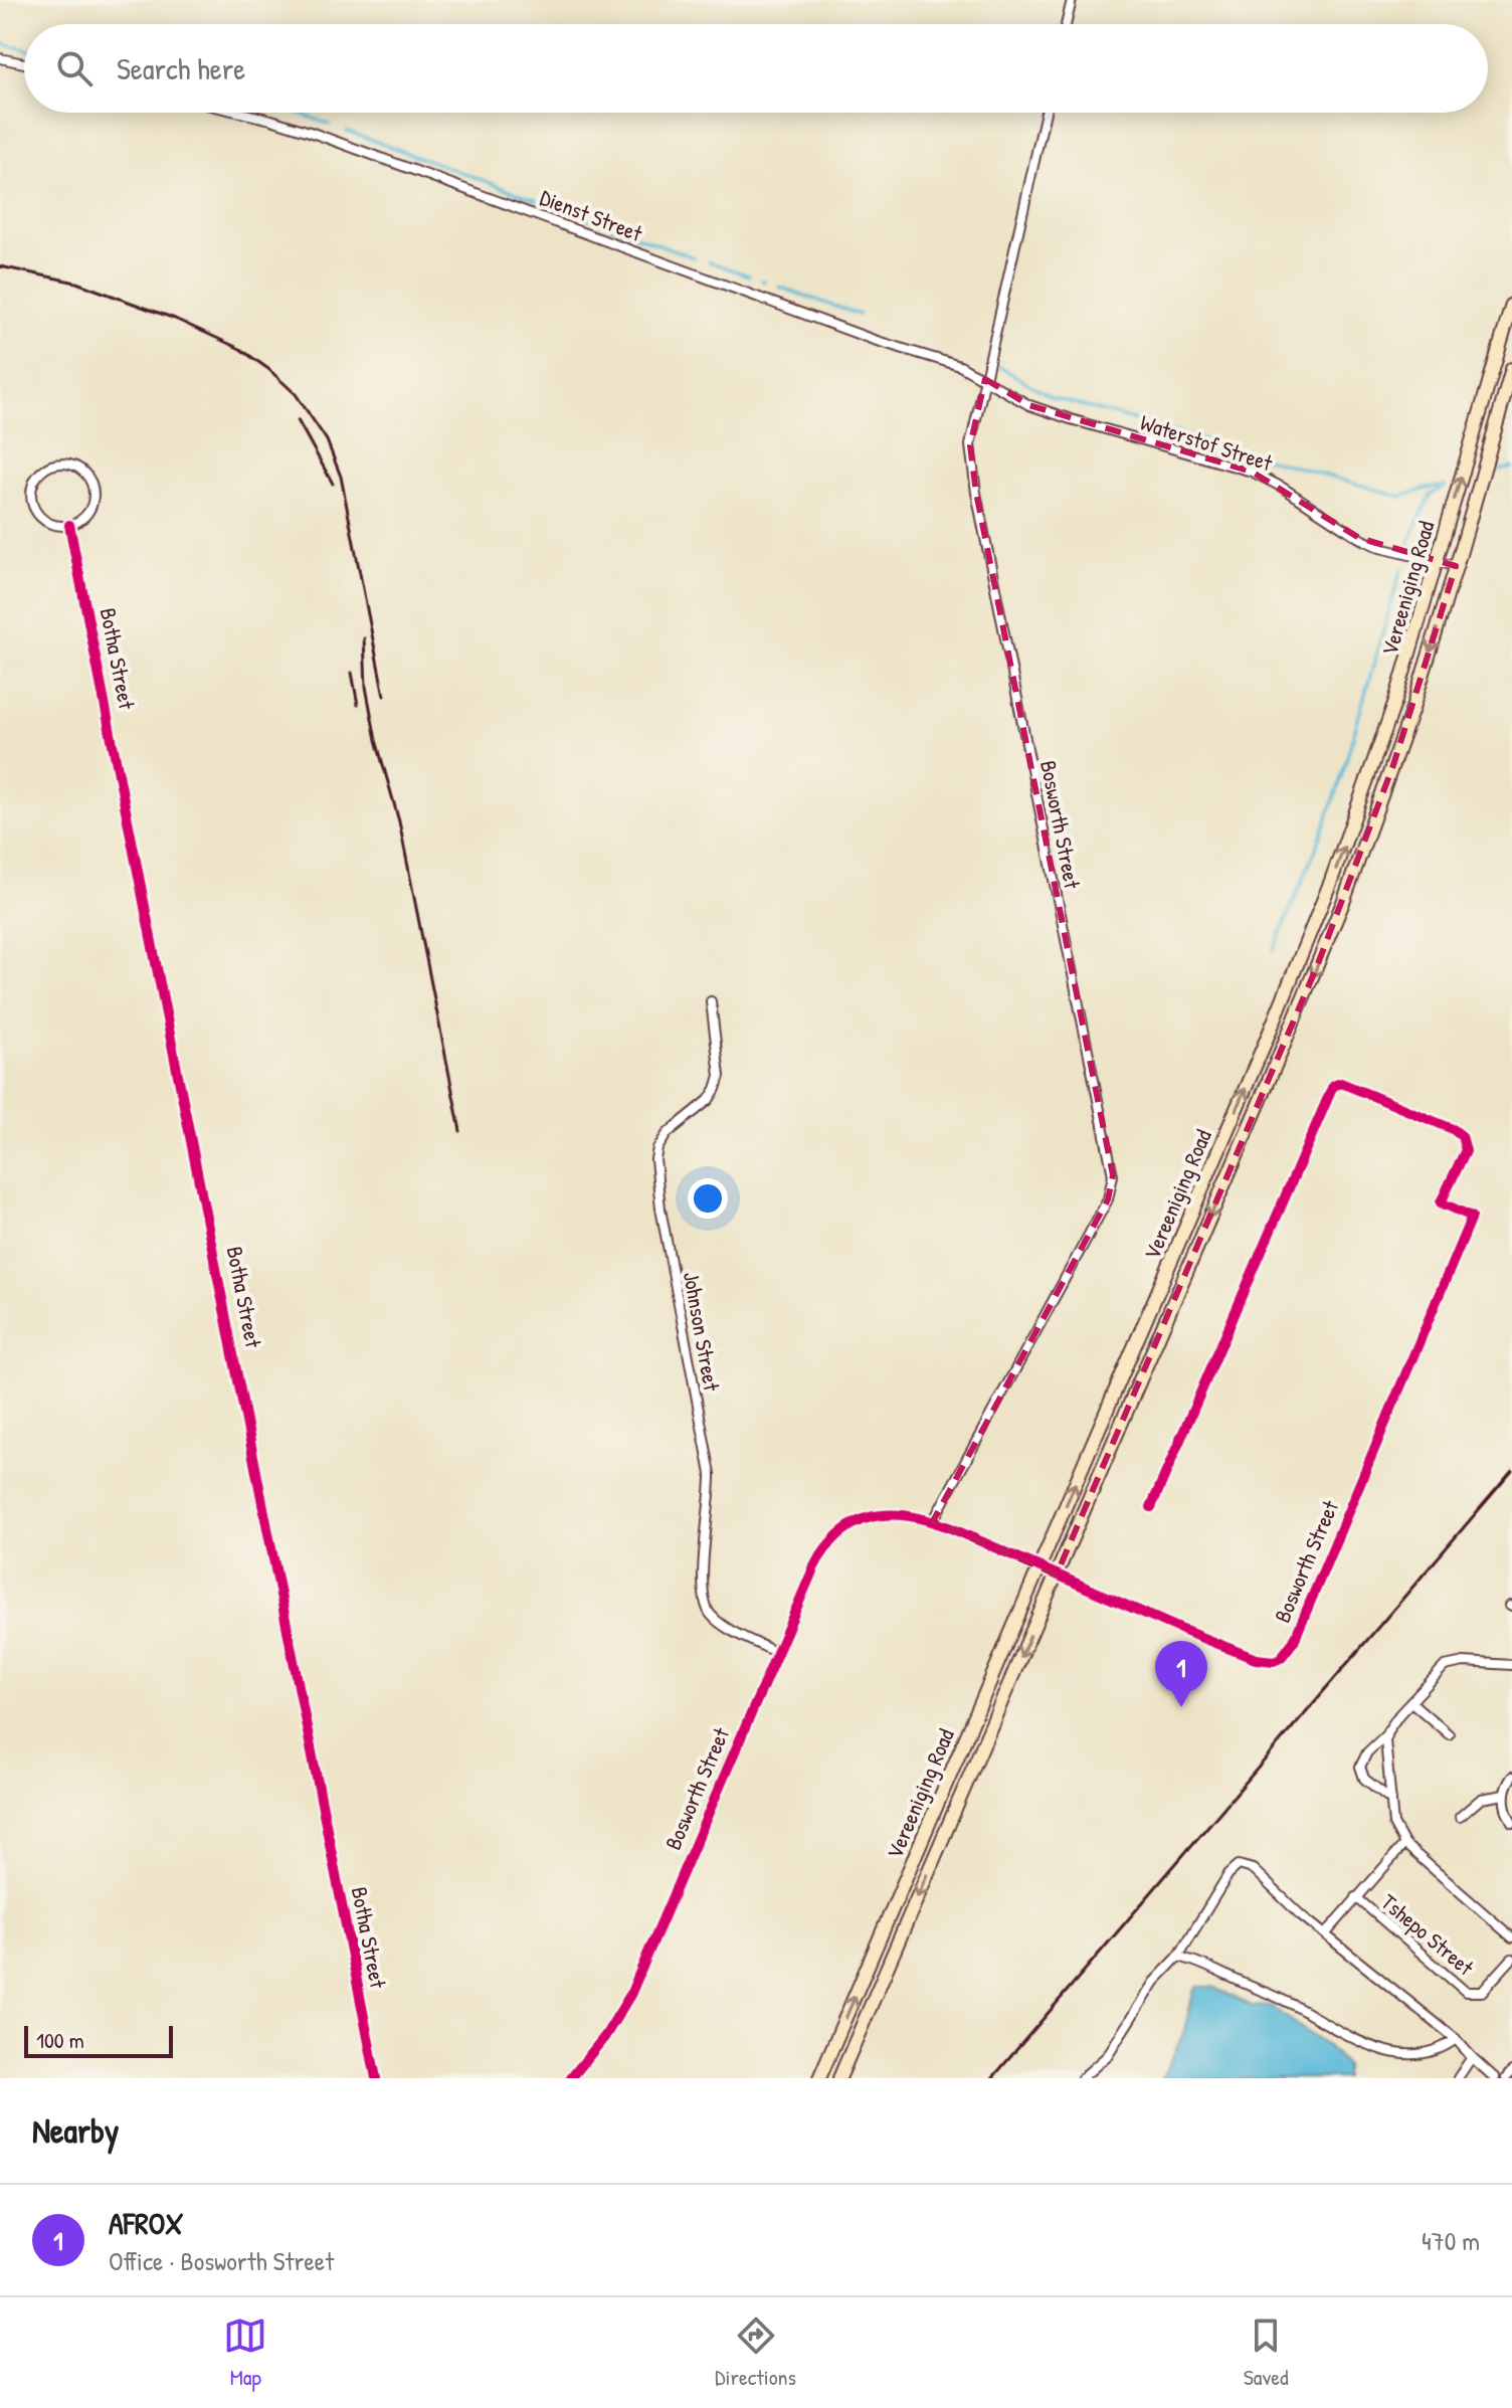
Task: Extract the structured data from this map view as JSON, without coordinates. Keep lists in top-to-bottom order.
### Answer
{
  "streets": {
    "main road": ["Vereeniging Road"],
    "street": [
      "Dienst Street",
      "Waterstof Street",
      "Botha Street",
      "Bosworth Street",
      "Johnson Street",
      "Tshepo Street"
    ]
  },
  "crossings": [
    ["Dienst Street", "Waterstof Street"],
    ["Dienst Street", "Bosworth Street"],
    ["Waterstof Street", "Vereeniging Road"],
    ["Waterstof Street", "Bosworth Street"],
    ["Vereeniging Road", "Bosworth Street"],
    ["Bosworth Street", "Johnson Street"]
  ],
  "scale_bar": "100 m",
  "page": {
    "search": "Search here",
    "pins": "1",
    "scale": "100 m",
    "heading": "Nearby",
    "list": [
      {
        "mark": "1",
        "name": "AFROX",
        "note": "Office · Bosworth Street",
        "value": "470 m"
      }
    ],
    "nav": ["Map", "Directions", "Saved"]
  }
}
